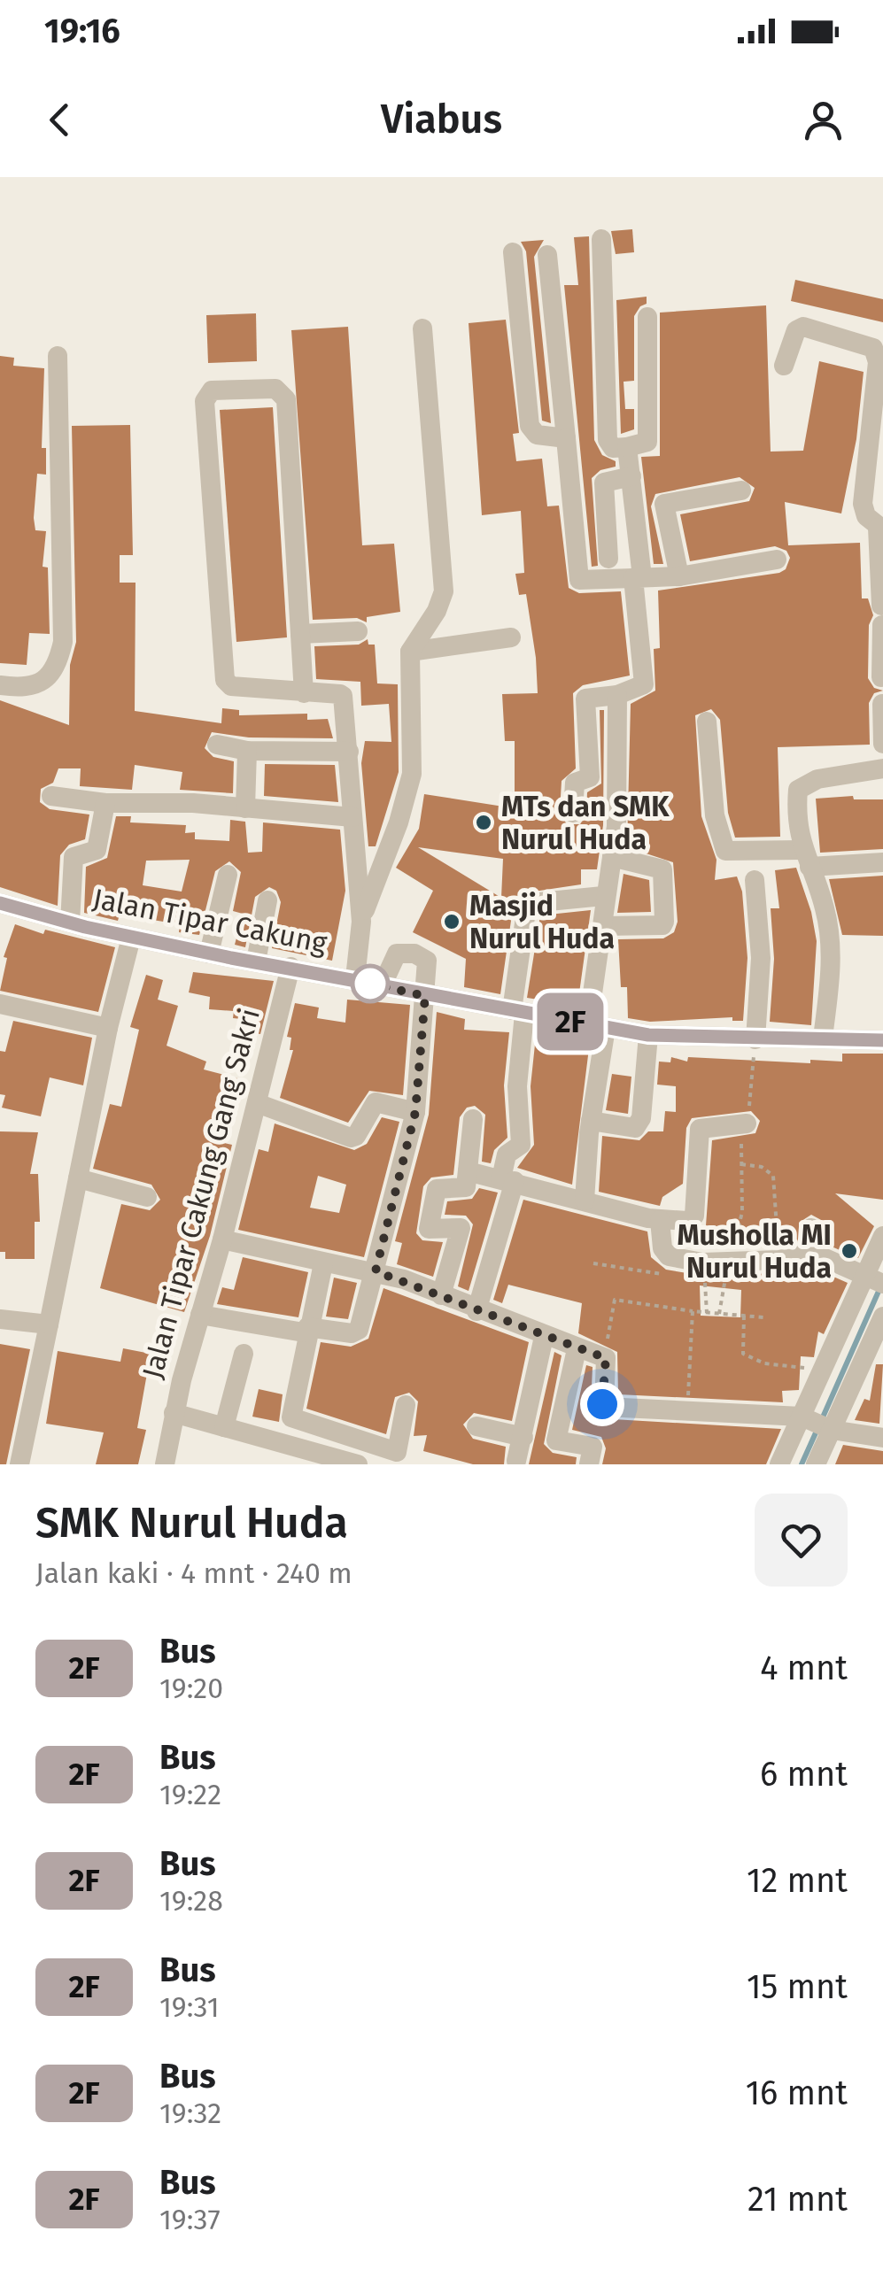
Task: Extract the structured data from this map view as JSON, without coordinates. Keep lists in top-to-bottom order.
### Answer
{
  "streets": {
    "street": ["Jalan Tipar Cakung", "Jalan Tipar Cakung Gang Sakri"]
  },
  "crossings": [
    ["Jalan Tipar Cakung", "Jalan Tipar Cakung Gang Sakri"]
  ],
  "places": ["MTs dan SMK Nurul Huda", "Masjid Nurul Huda", "Musholla MI Nurul Huda"],
  "lines": ["bus line 2F"],
  "page": {
    "status": "19:16",
    "header": "Viabus",
    "on_map": "2F",
    "heading": ["SMK Nurul Huda", "Jalan kaki · 4 mnt · 240 m"],
    "list": [
      {
        "mark": "2F",
        "name": "Bus",
        "note": "19:20",
        "value": "4 mnt"
      },
      {
        "mark": "2F",
        "name": "Bus",
        "note": "19:22",
        "value": "6 mnt"
      },
      {
        "mark": "2F",
        "name": "Bus",
        "note": "19:28",
        "value": "12 mnt"
      },
      {
        "mark": "2F",
        "name": "Bus",
        "note": "19:31",
        "value": "15 mnt"
      },
      {
        "mark": "2F",
        "name": "Bus",
        "note": "19:32",
        "value": "16 mnt"
      },
      {
        "mark": "2F",
        "name": "Bus",
        "note": "19:37",
        "value": "21 mnt"
      }
    ]
  }
}
